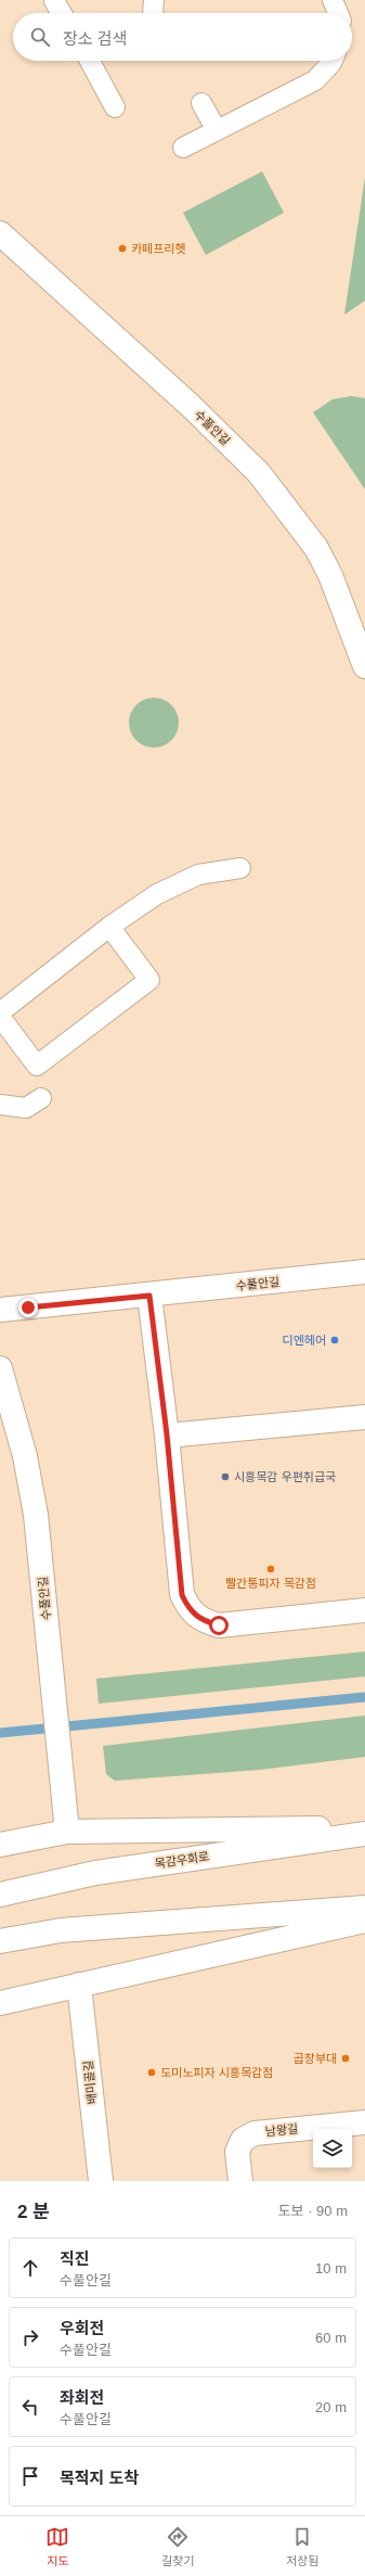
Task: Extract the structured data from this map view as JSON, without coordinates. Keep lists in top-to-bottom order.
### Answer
{
  "streets": {
    "street": [
      "수풀안길",
      "목감우회로",
      "배미골길",
      "남왕길"
    ]
  },
  "places": [
    "카페프리헷",
    "디엔헤어",
    "시흥목감 우편취급국",
    "빨간통피자 목감점",
    "곱창부대",
    "도미노피자 시흥목감점"
  ],
  "page": {
    "search": "장소 검색",
    "heading": ["2 분", "도보 · 90 m"],
    "list": [
      ["직진", "수풀안길", "10 m"],
      ["우회전", "수풀안길", "60 m"],
      ["좌회전", "수풀안길", "20 m"],
      "목적지 도착"
    ],
    "nav": ["지도", "길찾기", "저장됨"]
  }
}
